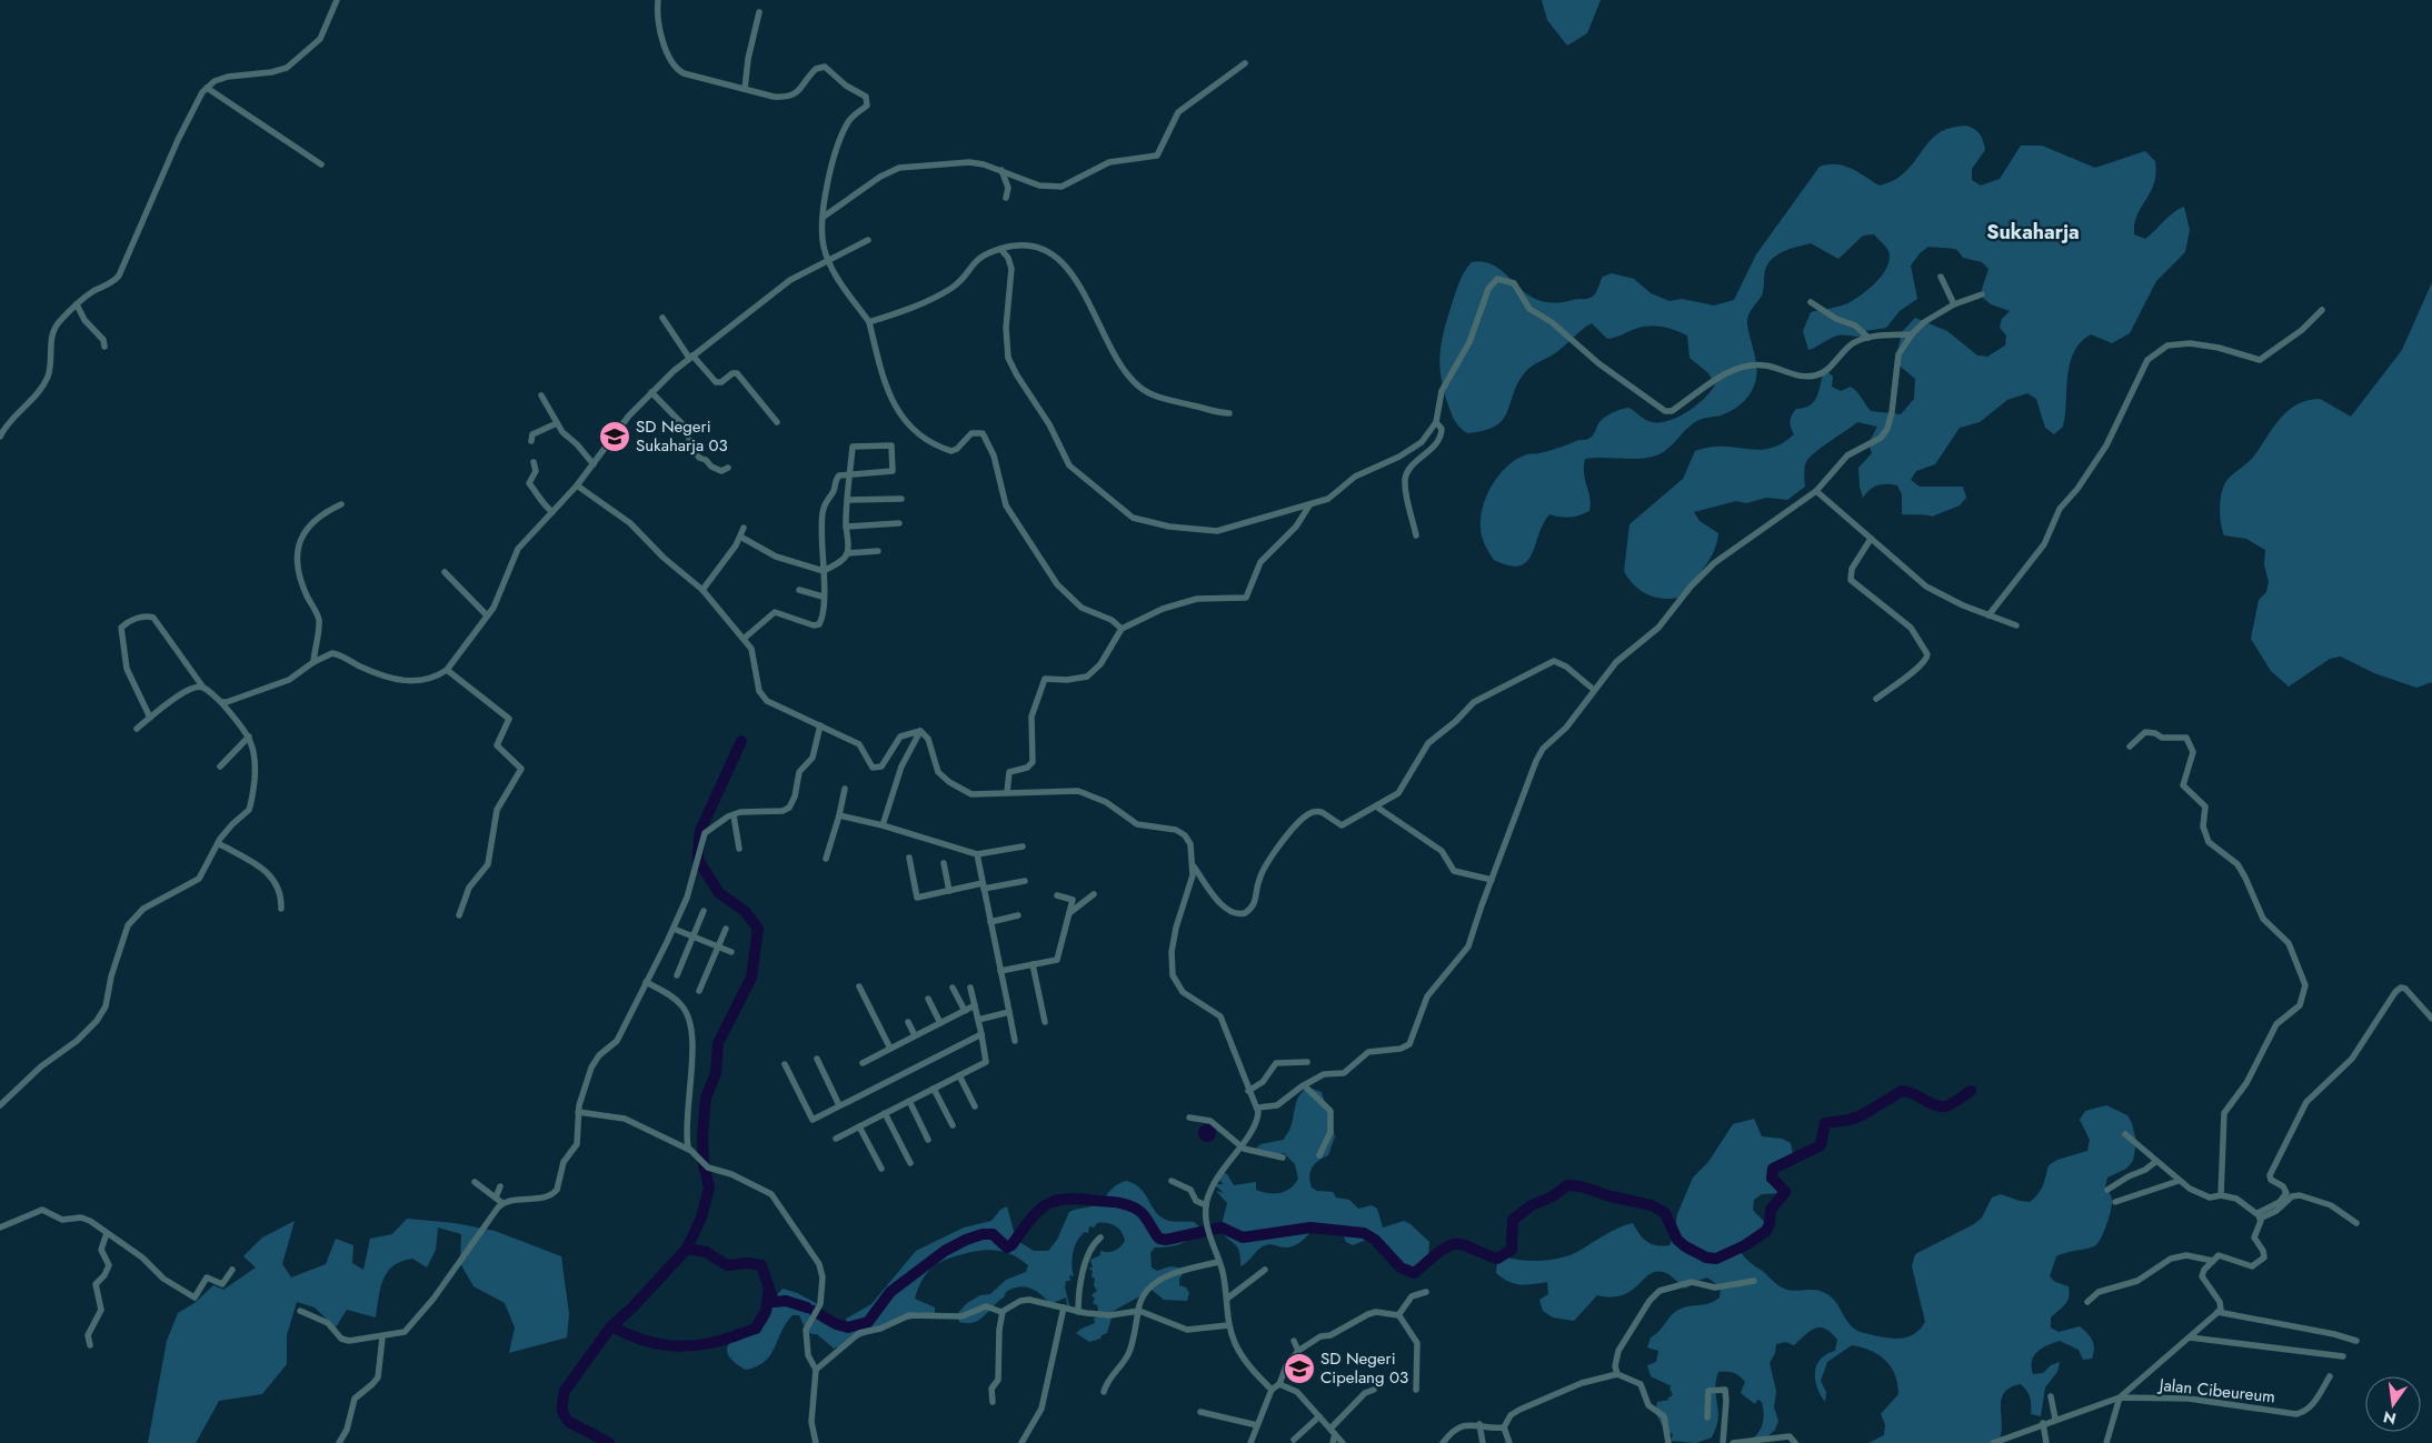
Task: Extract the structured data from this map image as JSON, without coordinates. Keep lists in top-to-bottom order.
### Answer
{
  "streets": {
    "street": ["Jalan Cibeureum"]
  },
  "districts": ["Sukaharja"],
  "places": {
    "school or university": ["SD Negeri Sukaharja 03", "SD Negeri Cipelang 03"]
  },
  "north": "bottom"
}
